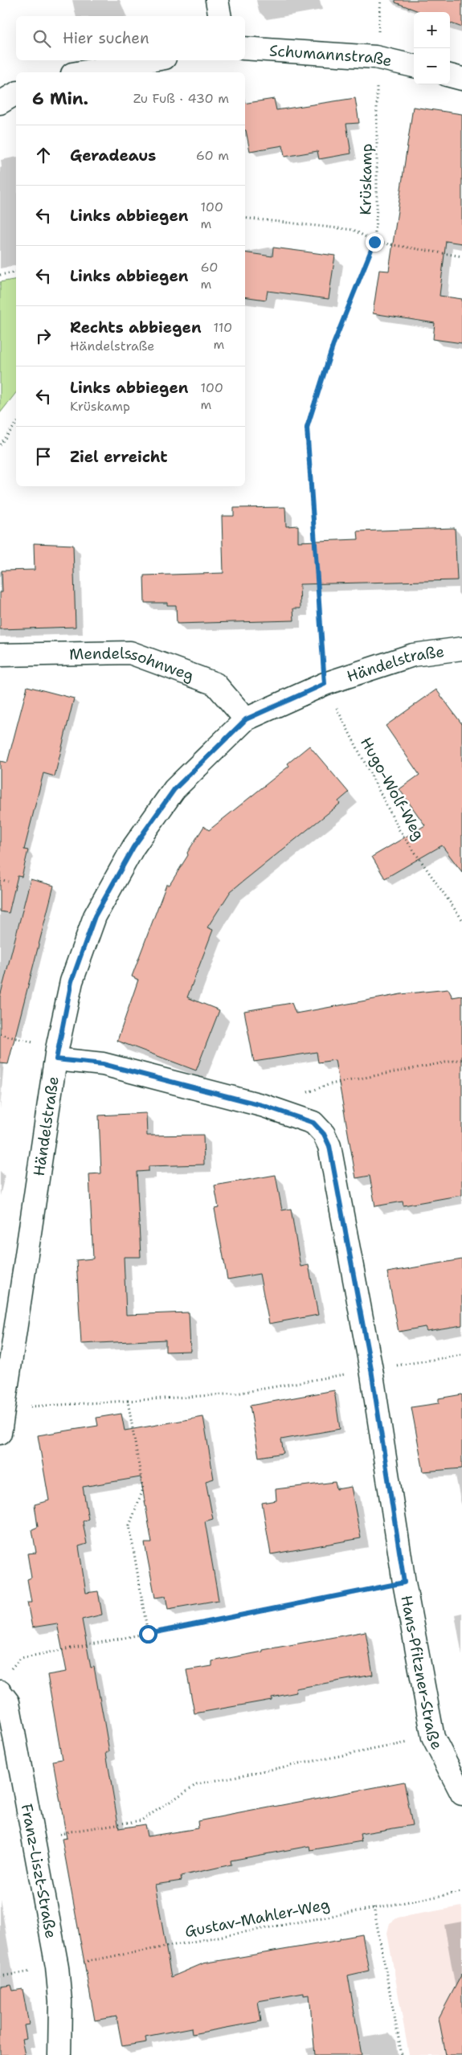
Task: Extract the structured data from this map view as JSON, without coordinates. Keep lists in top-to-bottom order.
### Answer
{
  "streets": {
    "street": [
      "Schumannstraße",
      "Händelstraße",
      "Mendelssohnweg",
      "Hans-Pfitzner-Straße",
      "Franz-Liszt-Straße"
    ],
    "path": ["Krüskamp", "Hugo-Wolf-Weg", "Gustav-Mahler-Weg"]
  },
  "crossings": [
    ["Schumannstraße", "Krüskamp"],
    ["Krüskamp", "Händelstraße"],
    ["Krüskamp", "Hugo-Wolf-Weg"],
    ["Händelstraße", "Mendelssohnweg"],
    ["Händelstraße", "Hugo-Wolf-Weg"],
    ["Händelstraße", "Hans-Pfitzner-Straße"],
    ["Franz-Liszt-Straße", "Gustav-Mahler-Weg"]
  ],
  "page": {
    "map_buttons": ["+", "−"],
    "search": "Hier suchen",
    "heading": ["6 Min.", "Zu Fuß · 430 m"],
    "list": [
      ["Geradeaus", "60 m"],
      ["Links abbiegen", "100 m"],
      ["Links abbiegen", "60 m"],
      ["Rechts abbiegen", "Händelstraße", "110 m"],
      ["Links abbiegen", "Krüskamp", "100 m"],
      "Ziel erreicht"
    ]
  }
}
